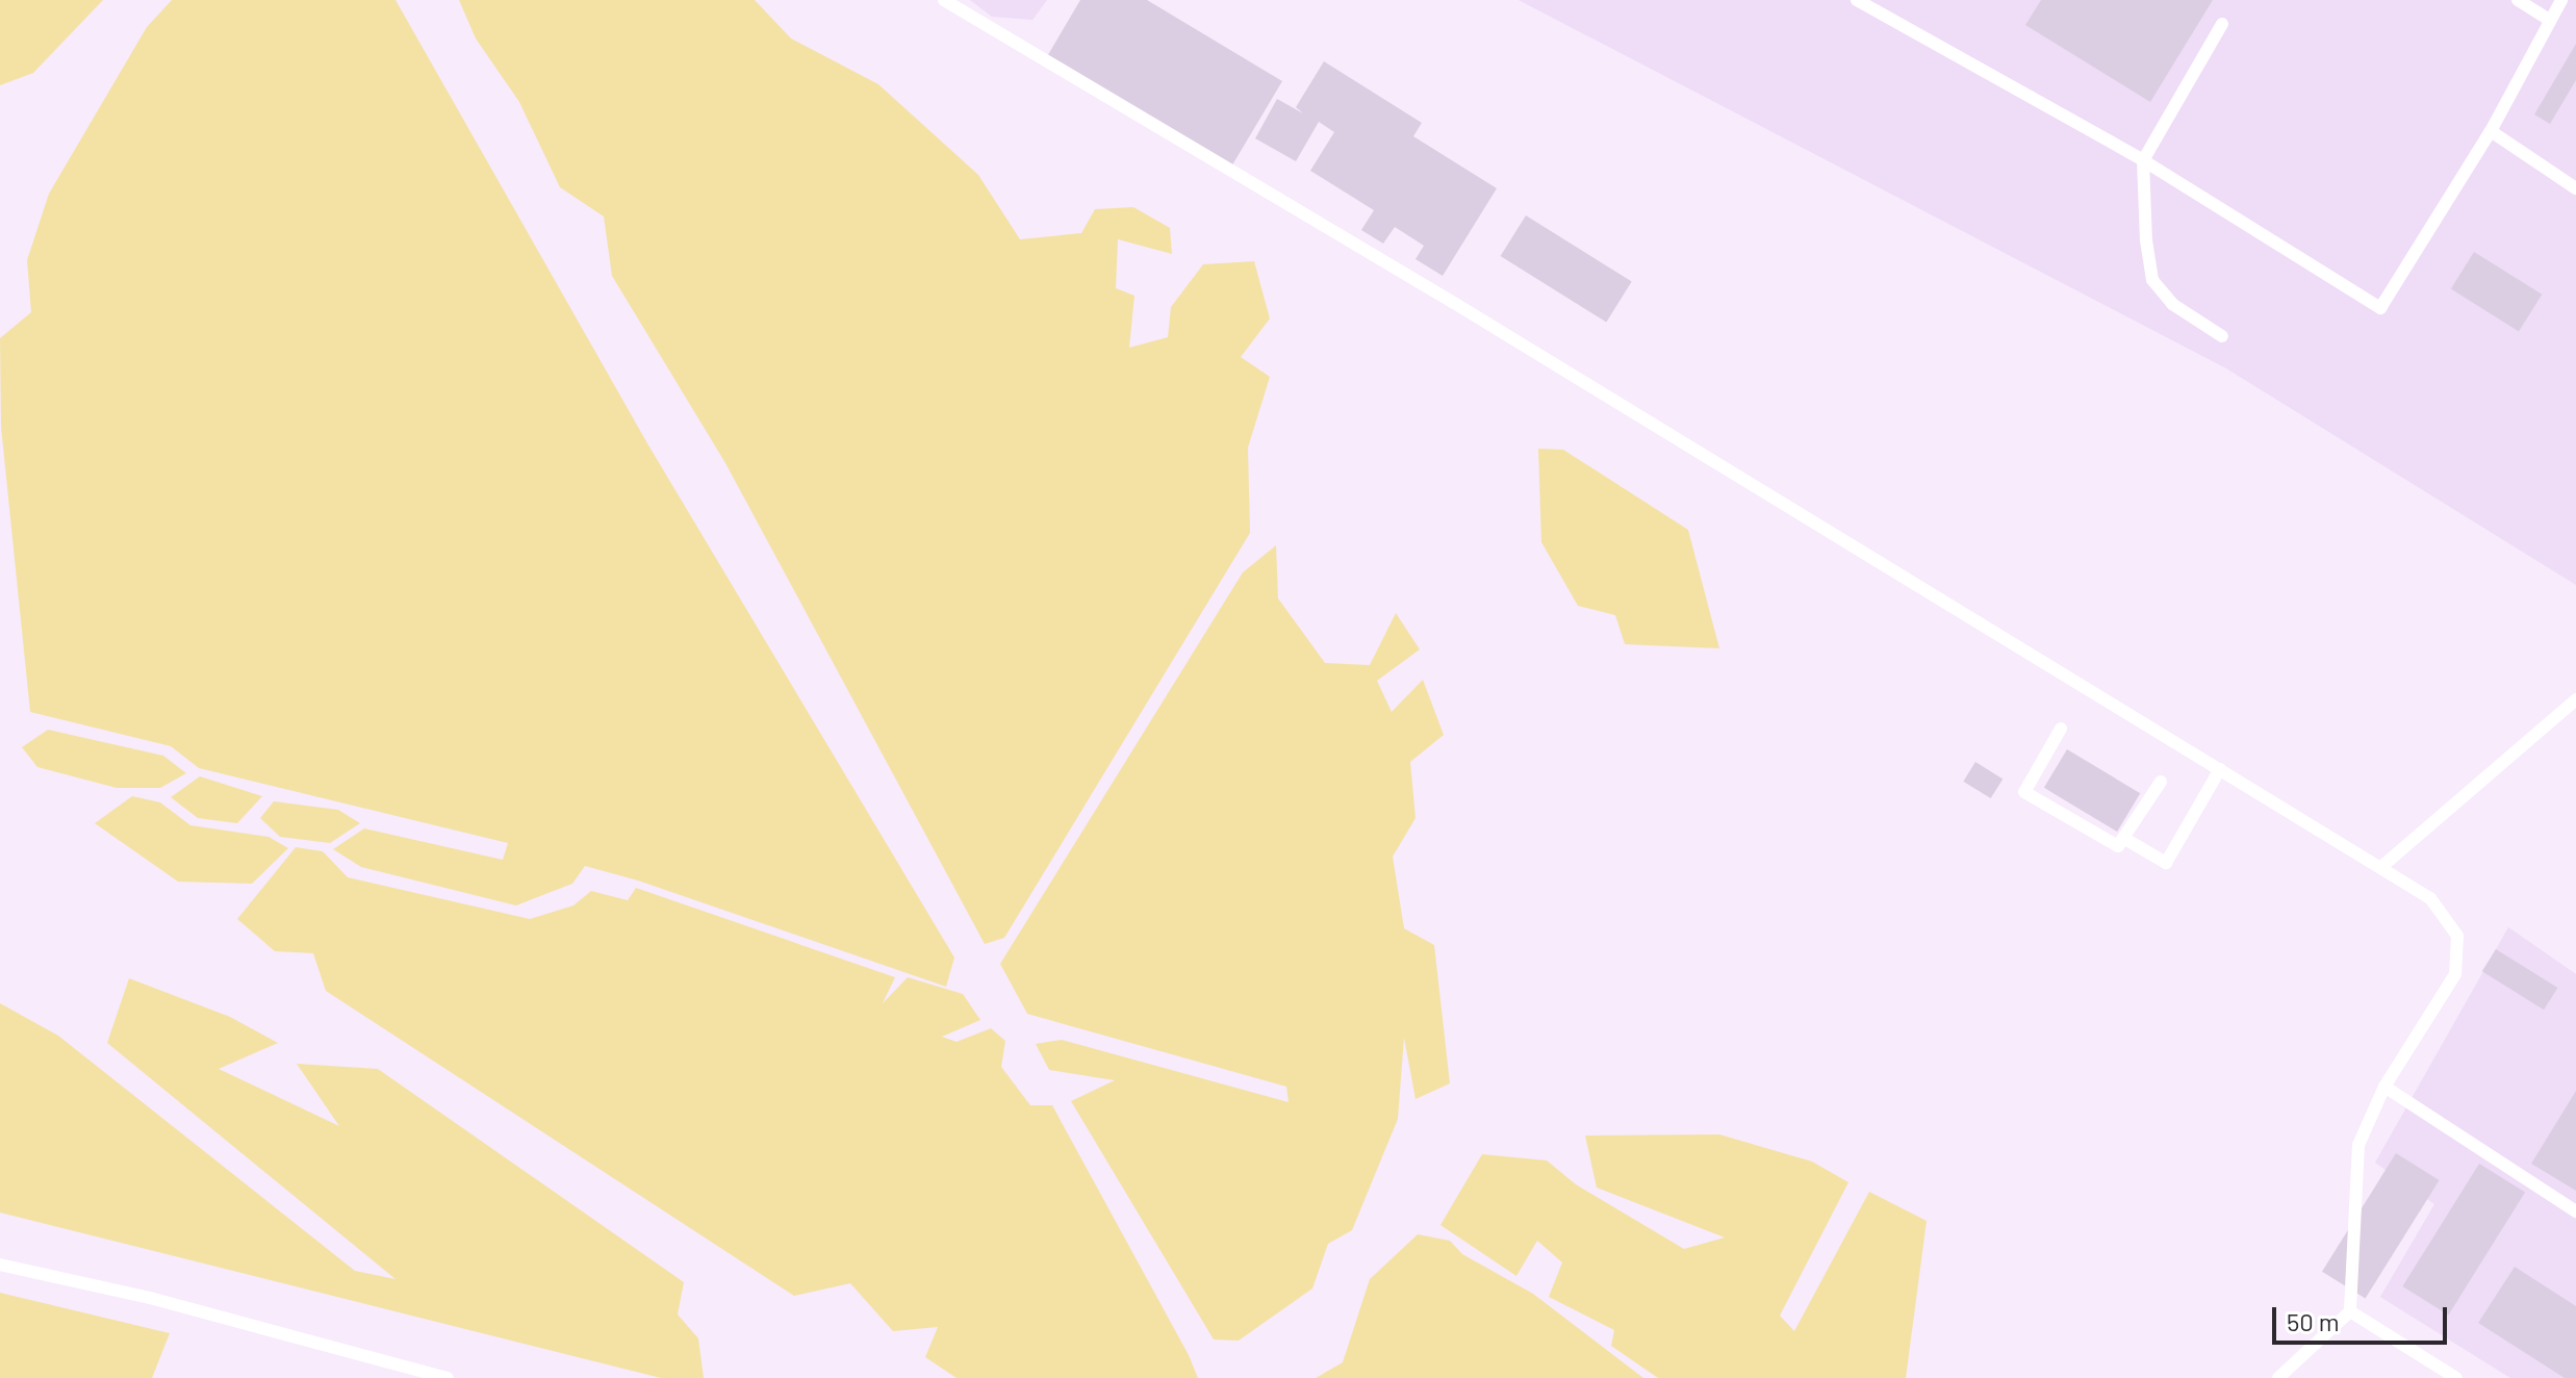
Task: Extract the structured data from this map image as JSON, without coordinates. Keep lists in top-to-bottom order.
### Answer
{
  "scale_bar": "50 m"
}
